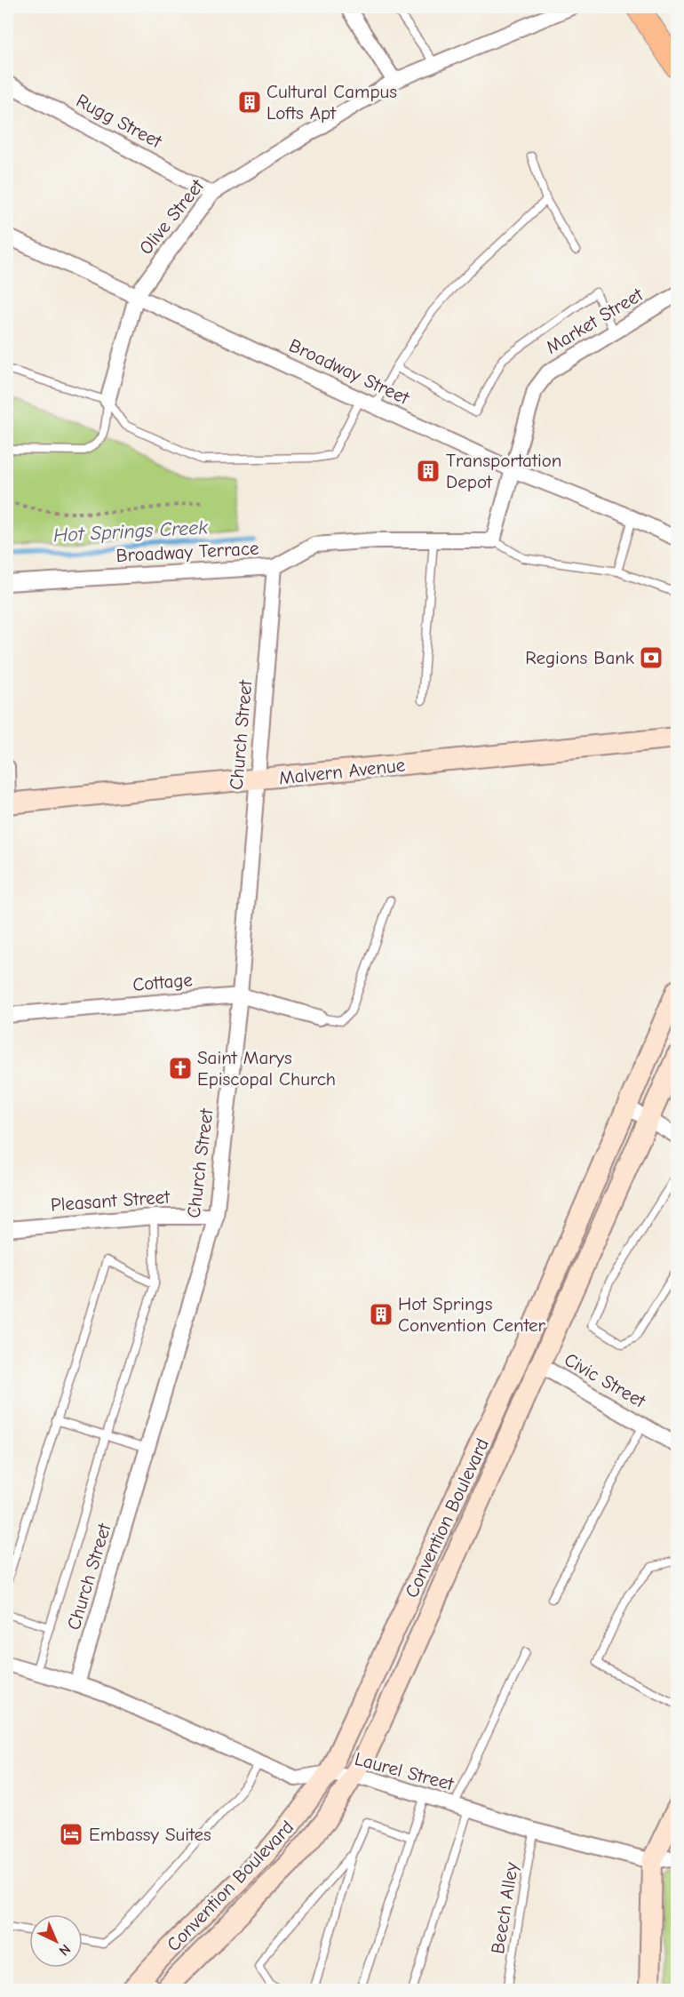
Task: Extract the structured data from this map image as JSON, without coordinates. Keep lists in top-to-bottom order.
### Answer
{
  "streets": {
    "street": [
      "Rugg Street",
      "Olive Street",
      "Market Street",
      "Broadway Street",
      "Broadway Terrace",
      "Church Street",
      "Malvern Avenue",
      "Cottage",
      "Pleasant Street",
      "Civic Street",
      "Convention Boulevard",
      "Laurel Street"
    ],
    "lane": ["Beech Alley"]
  },
  "crossings": [
    ["Rugg Street", "Olive Street"],
    ["Olive Street", "Broadway Street"],
    ["Market Street", "Broadway Street"],
    ["Market Street", "Broadway Terrace"],
    ["Broadway Terrace", "Church Street"],
    ["Church Street", "Malvern Avenue"],
    ["Church Street", "Cottage"],
    ["Church Street", "Pleasant Street"],
    ["Church Street", "Laurel Street"],
    ["Civic Street", "Convention Boulevard"],
    ["Convention Boulevard", "Laurel Street"],
    ["Laurel Street", "Beech Alley"]
  ],
  "water": ["Hot Springs Creek"],
  "places": {
    "building": ["Cultural Campus Lofts Apt", "Transportation Depot", "Hot Springs Convention Center"],
    "bank": ["Regions Bank"],
    "church": ["Saint Marys Episcopal Church"],
    "hotel": ["Embassy Suites"]
  },
  "north": "bottom right"
}
